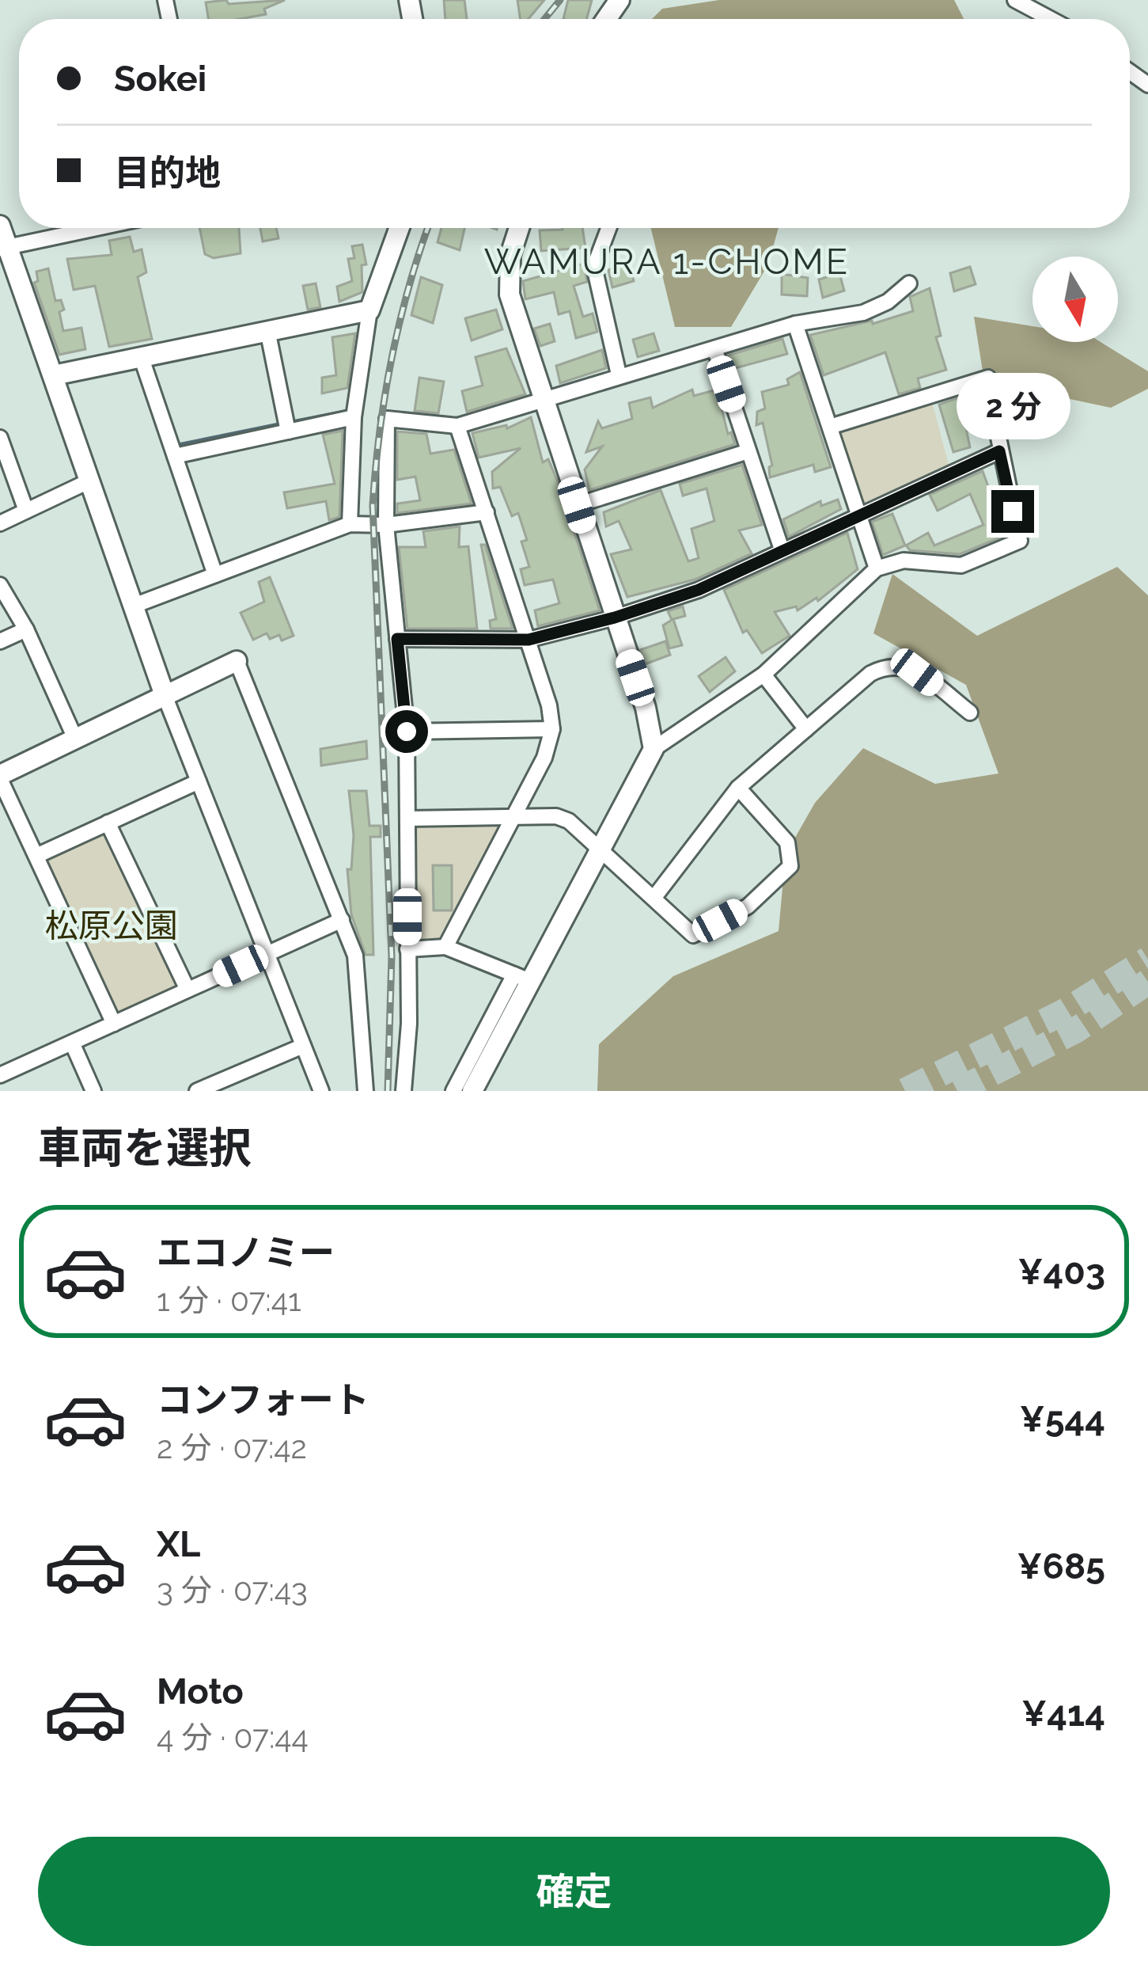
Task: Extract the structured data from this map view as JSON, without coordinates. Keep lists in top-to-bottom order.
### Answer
{
  "districts": ["WAMURA 1-CHOME"],
  "parks": ["松原公園"],
  "north": "bottom",
  "page": {
    "banner": ["Sokei", "目的地"],
    "bubble": "2 分",
    "heading": "車両を選択",
    "list": [
      {
        "name": "エコノミー",
        "note": "1 分 · 07:41",
        "value": "¥403"
      },
      {
        "name": "コンフォート",
        "note": "2 分 · 07:42",
        "value": "¥544"
      },
      {
        "name": "XL",
        "note": "3 分 · 07:43",
        "value": "¥685"
      },
      {
        "name": "Moto",
        "note": "4 分 · 07:44",
        "value": "¥414"
      }
    ],
    "buttons": "確定"
  }
}
